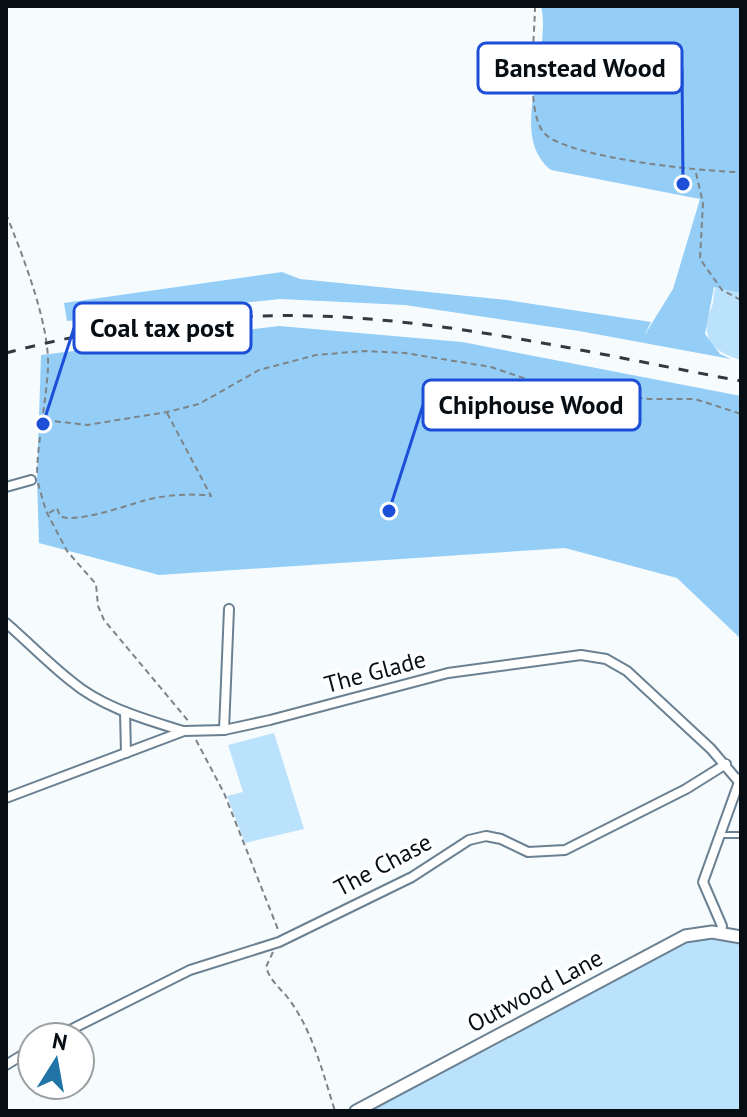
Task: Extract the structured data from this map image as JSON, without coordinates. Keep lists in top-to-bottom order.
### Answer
{
  "streets": {
    "main road": ["Outwood Lane"],
    "street": ["The Glade", "The Chase"]
  },
  "crossings": [
    ["The Glade", "The Chase"]
  ],
  "places": ["Banstead Wood", "Coal tax post", "Chiphouse Wood"],
  "north": "top"
}
